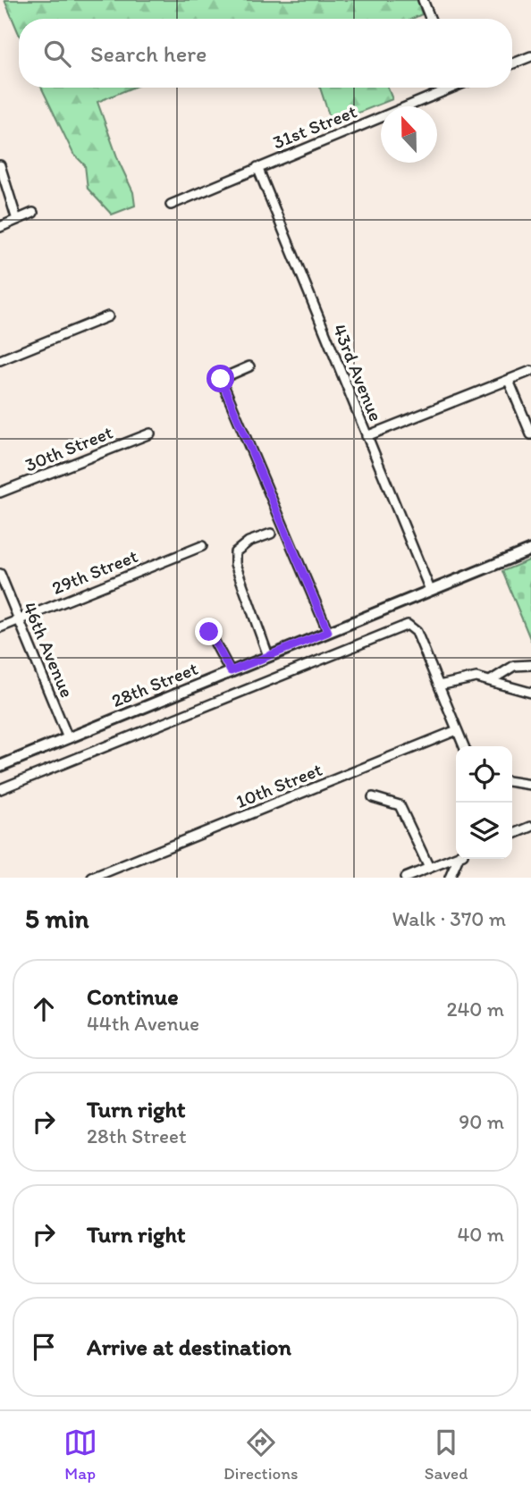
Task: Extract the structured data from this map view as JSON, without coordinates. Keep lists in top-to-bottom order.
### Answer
{
  "streets": {
    "main road": ["28th Street"],
    "street": [
      "31st Street",
      "43rd Avenue",
      "30th Street",
      "29th Street",
      "46th Avenue",
      "10th Street"
    ]
  },
  "crossings": [
    ["31st Street", "43rd Avenue"],
    ["43rd Avenue", "28th Street"],
    ["29th Street", "46th Avenue"],
    ["46th Avenue", "28th Street"]
  ],
  "north": "top",
  "page": {
    "search": "Search here",
    "heading": ["5 min", "Walk · 370 m"],
    "list": [
      ["Continue", "44th Avenue", "240 m"],
      ["Turn right", "28th Street", "90 m"],
      ["Turn right", "40 m"],
      "Arrive at destination"
    ],
    "nav": ["Map", "Directions", "Saved"]
  }
}
